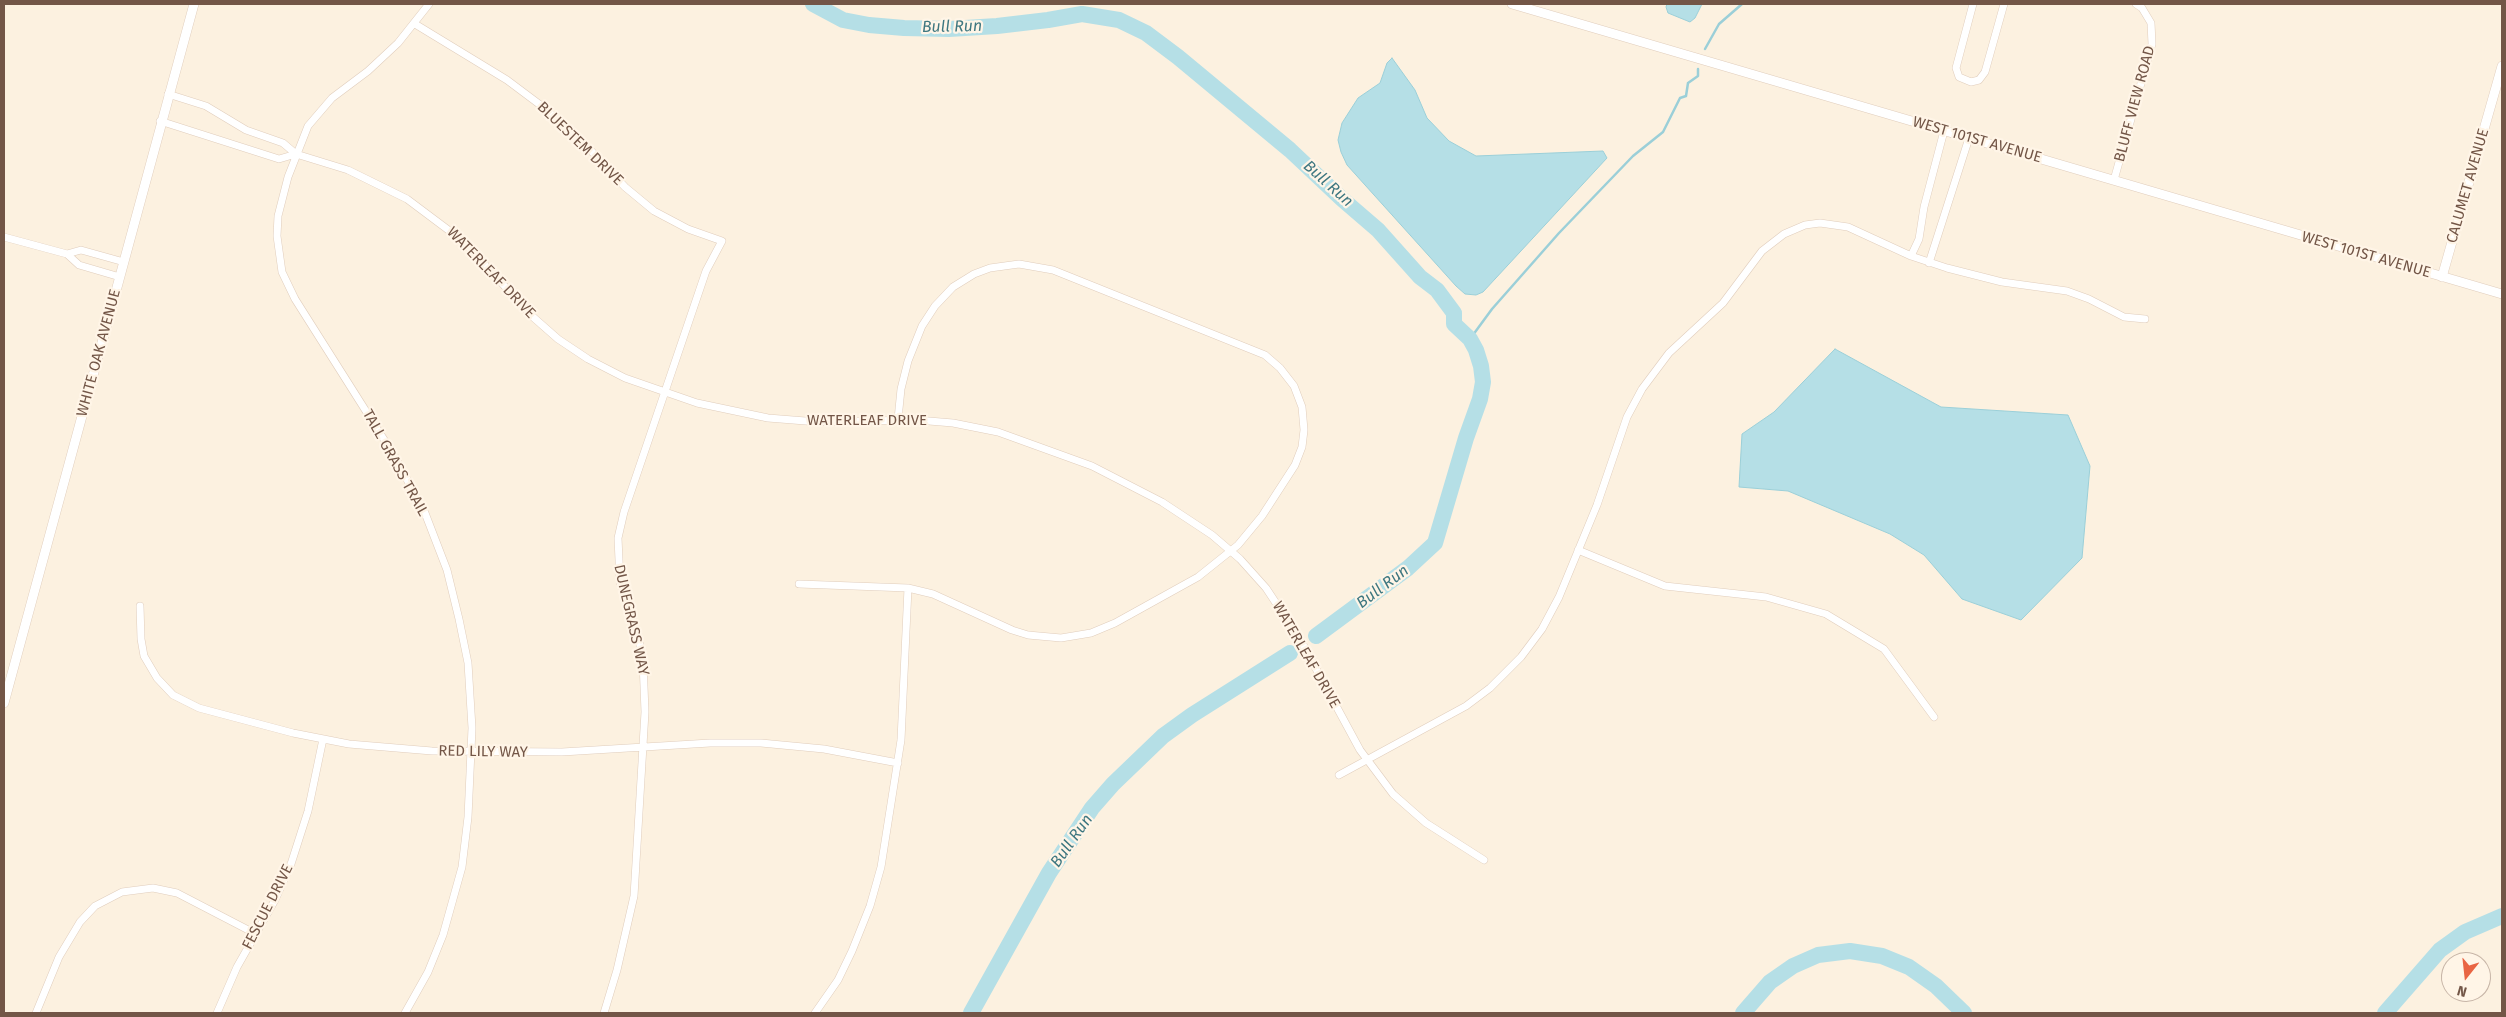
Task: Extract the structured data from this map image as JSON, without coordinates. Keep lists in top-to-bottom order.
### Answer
{
  "streets": {
    "street": [
      "BLUFF VIEW ROAD",
      "WEST 101ST AVENUE",
      "BLUESTEM DRIVE",
      "CALUMET AVENUE",
      "WATERLEAF DRIVE",
      "WHITE OAK AVENUE",
      "TALL GRASS TRAIL",
      "DUNEGRASS WAY",
      "RED LILY WAY",
      "FESCUE DRIVE"
    ]
  },
  "crossings": [
    ["BLUFF VIEW ROAD", "WEST 101ST AVENUE"],
    ["WEST 101ST AVENUE", "CALUMET AVENUE"],
    ["BLUESTEM DRIVE", "TALL GRASS TRAIL"],
    ["BLUESTEM DRIVE", "DUNEGRASS WAY"],
    ["WATERLEAF DRIVE", "WHITE OAK AVENUE"],
    ["WATERLEAF DRIVE", "TALL GRASS TRAIL"],
    ["WATERLEAF DRIVE", "DUNEGRASS WAY"],
    ["TALL GRASS TRAIL", "RED LILY WAY"],
    ["DUNEGRASS WAY", "RED LILY WAY"],
    ["RED LILY WAY", "FESCUE DRIVE"]
  ],
  "water": ["Bull Run"],
  "north": "bottom"
}
